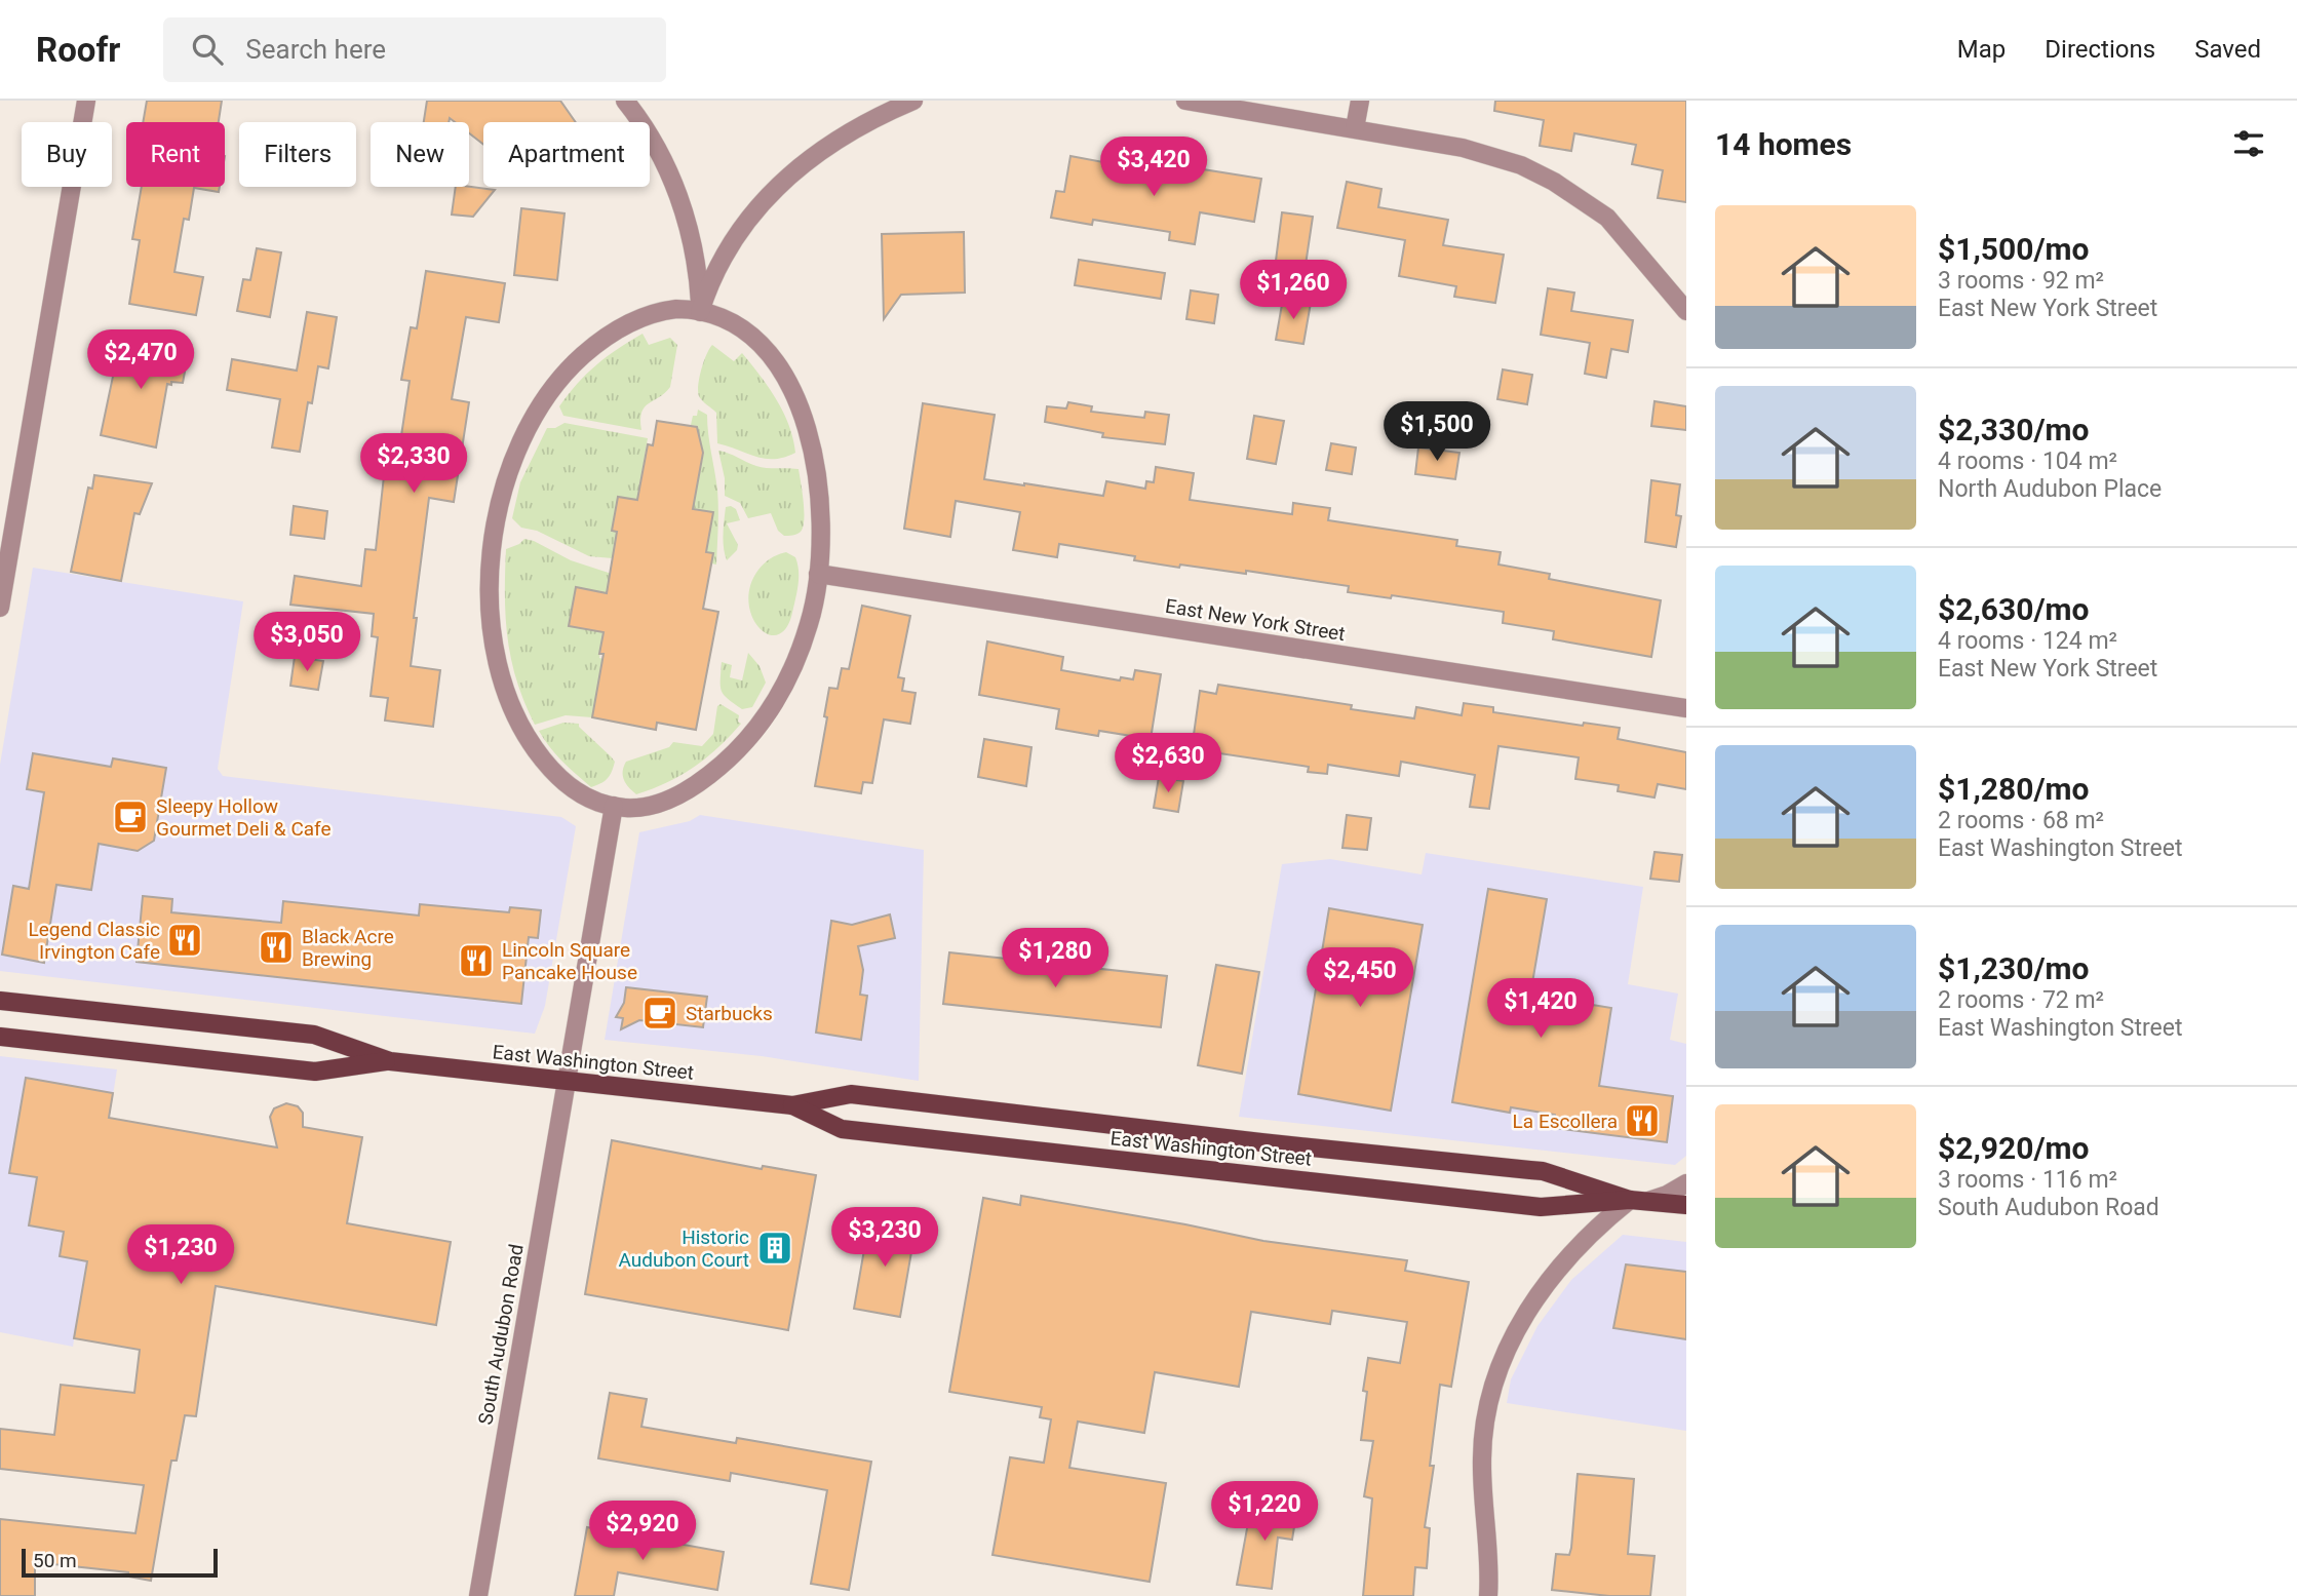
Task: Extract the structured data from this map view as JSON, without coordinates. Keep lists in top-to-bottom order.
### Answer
{
  "streets": {
    "main road": ["East Washington Street"],
    "street": ["East New York Street", "South Audubon Road"]
  },
  "crossings": [
    ["East Washington Street", "South Audubon Road"]
  ],
  "places": {
    "cafe": ["Sleepy Hollow Gourmet Deli & Cafe", "Starbucks"],
    "restaurant": [
      "Legend Classic Irvington Cafe",
      "Black Acre Brewing",
      "Lincoln Square Pancake House",
      "La Escollera"
    ],
    "building": ["Historic Audubon Court"]
  },
  "scale_bar": "50 m",
  "page": {
    "header": "Roofr",
    "search": "Search here",
    "nav": ["Map", "Directions", "Saved"],
    "heading": "14 homes",
    "chip": [
      "Buy",
      "Rent",
      "Filters",
      "New",
      "Apartment"
    ],
    "price": [
      "$3,420",
      "$1,260",
      "$2,470",
      "$1,500",
      "$2,330",
      "$3,050",
      "$2,630",
      "$1,280",
      "$2,450",
      "$1,420",
      "$3,230",
      "$1,230",
      "$1,220",
      "$2,920"
    ],
    "list": [
      {
        "name": "$1,500/mo",
        "note": "3 rooms · 92 m² · East New York Street"
      },
      {
        "name": "$2,330/mo",
        "note": "4 rooms · 104 m² · North Audubon Place"
      },
      {
        "name": "$2,630/mo",
        "note": "4 rooms · 124 m² · East New York Street"
      },
      {
        "name": "$1,280/mo",
        "note": "2 rooms · 68 m² · East Washington Street"
      },
      {
        "name": "$1,230/mo",
        "note": "2 rooms · 72 m² · East Washington Street"
      },
      {
        "name": "$2,920/mo",
        "note": "3 rooms · 116 m² · South Audubon Road"
      }
    ],
    "scale": "50 m"
  }
}
